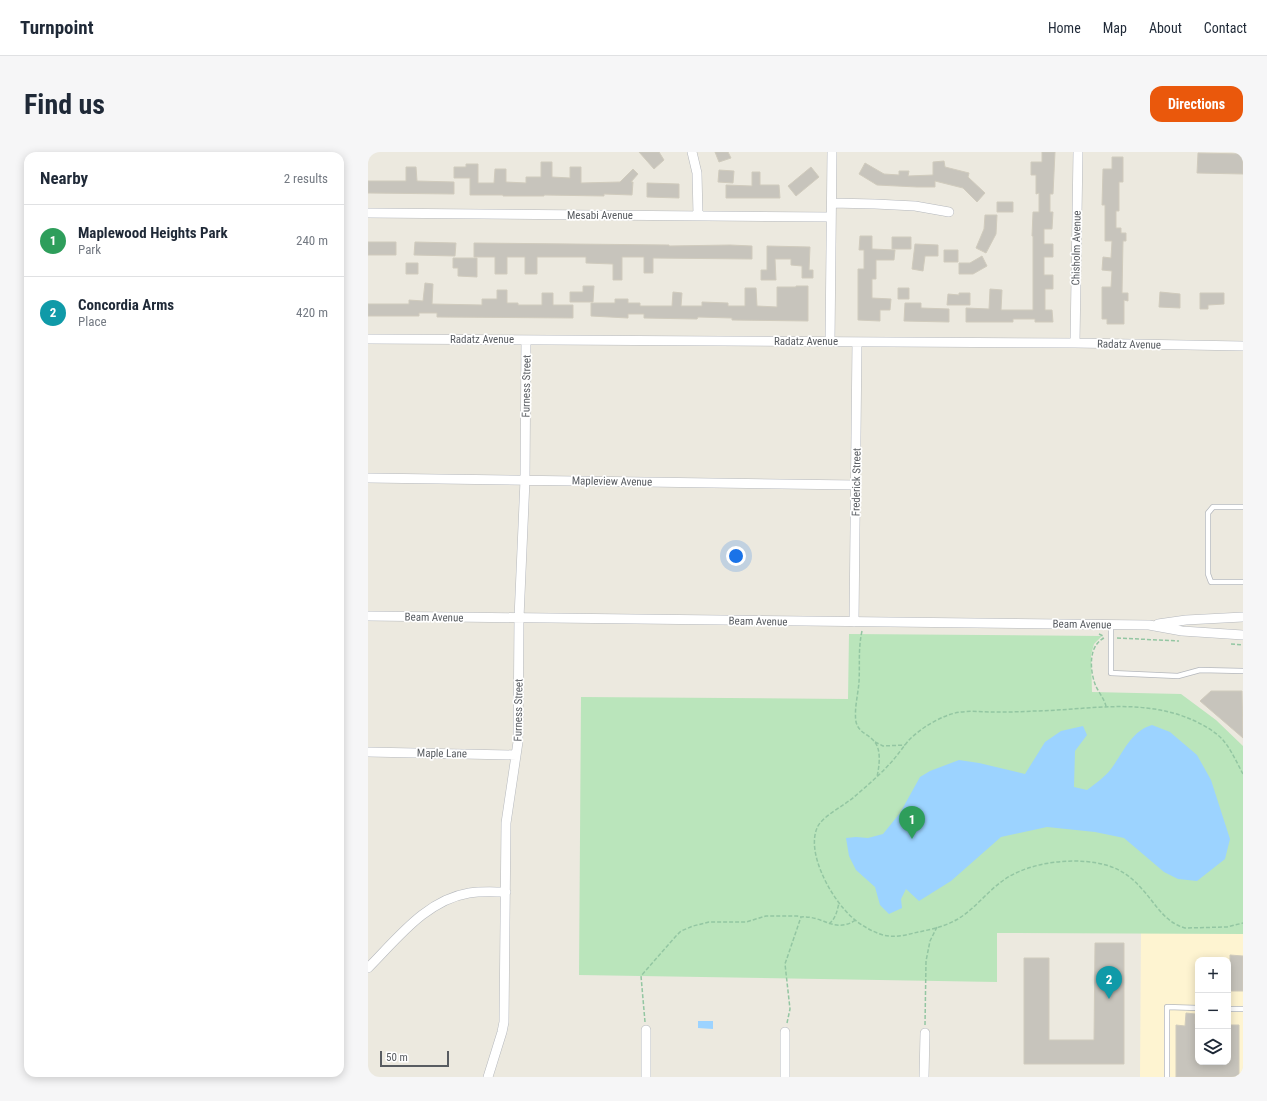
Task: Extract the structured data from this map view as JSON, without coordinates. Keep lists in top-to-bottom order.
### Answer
{
  "streets": {
    "street": [
      "Mesabi Avenue",
      "Chisholm Avenue",
      "Radatz Avenue",
      "Furness Street",
      "Mapleview Avenue",
      "Frederick Street",
      "Beam Avenue",
      "Maple Lane"
    ]
  },
  "crossings": [
    ["Chisholm Avenue", "Radatz Avenue"],
    ["Radatz Avenue", "Furness Street"],
    ["Radatz Avenue", "Frederick Street"],
    ["Furness Street", "Mapleview Avenue"],
    ["Furness Street", "Beam Avenue"],
    ["Furness Street", "Maple Lane"],
    ["Mapleview Avenue", "Frederick Street"],
    ["Frederick Street", "Beam Avenue"]
  ],
  "scale_bar": "50 m",
  "page": {
    "header": "Turnpoint",
    "nav": [
      "Home",
      "Map",
      "About",
      "Contact"
    ],
    "buttons": "Directions",
    "title": "Find us",
    "heading": ["Nearby", "2 results"],
    "list": [
      {
        "mark": "1",
        "name": "Maplewood Heights Park",
        "note": "Park",
        "value": "240 m"
      },
      {
        "mark": "2",
        "name": "Concordia Arms",
        "note": "Place",
        "value": "420 m"
      }
    ],
    "pins": ["1", "2"],
    "map_buttons": ["+", "−"],
    "scale": "50 m"
  }
}
